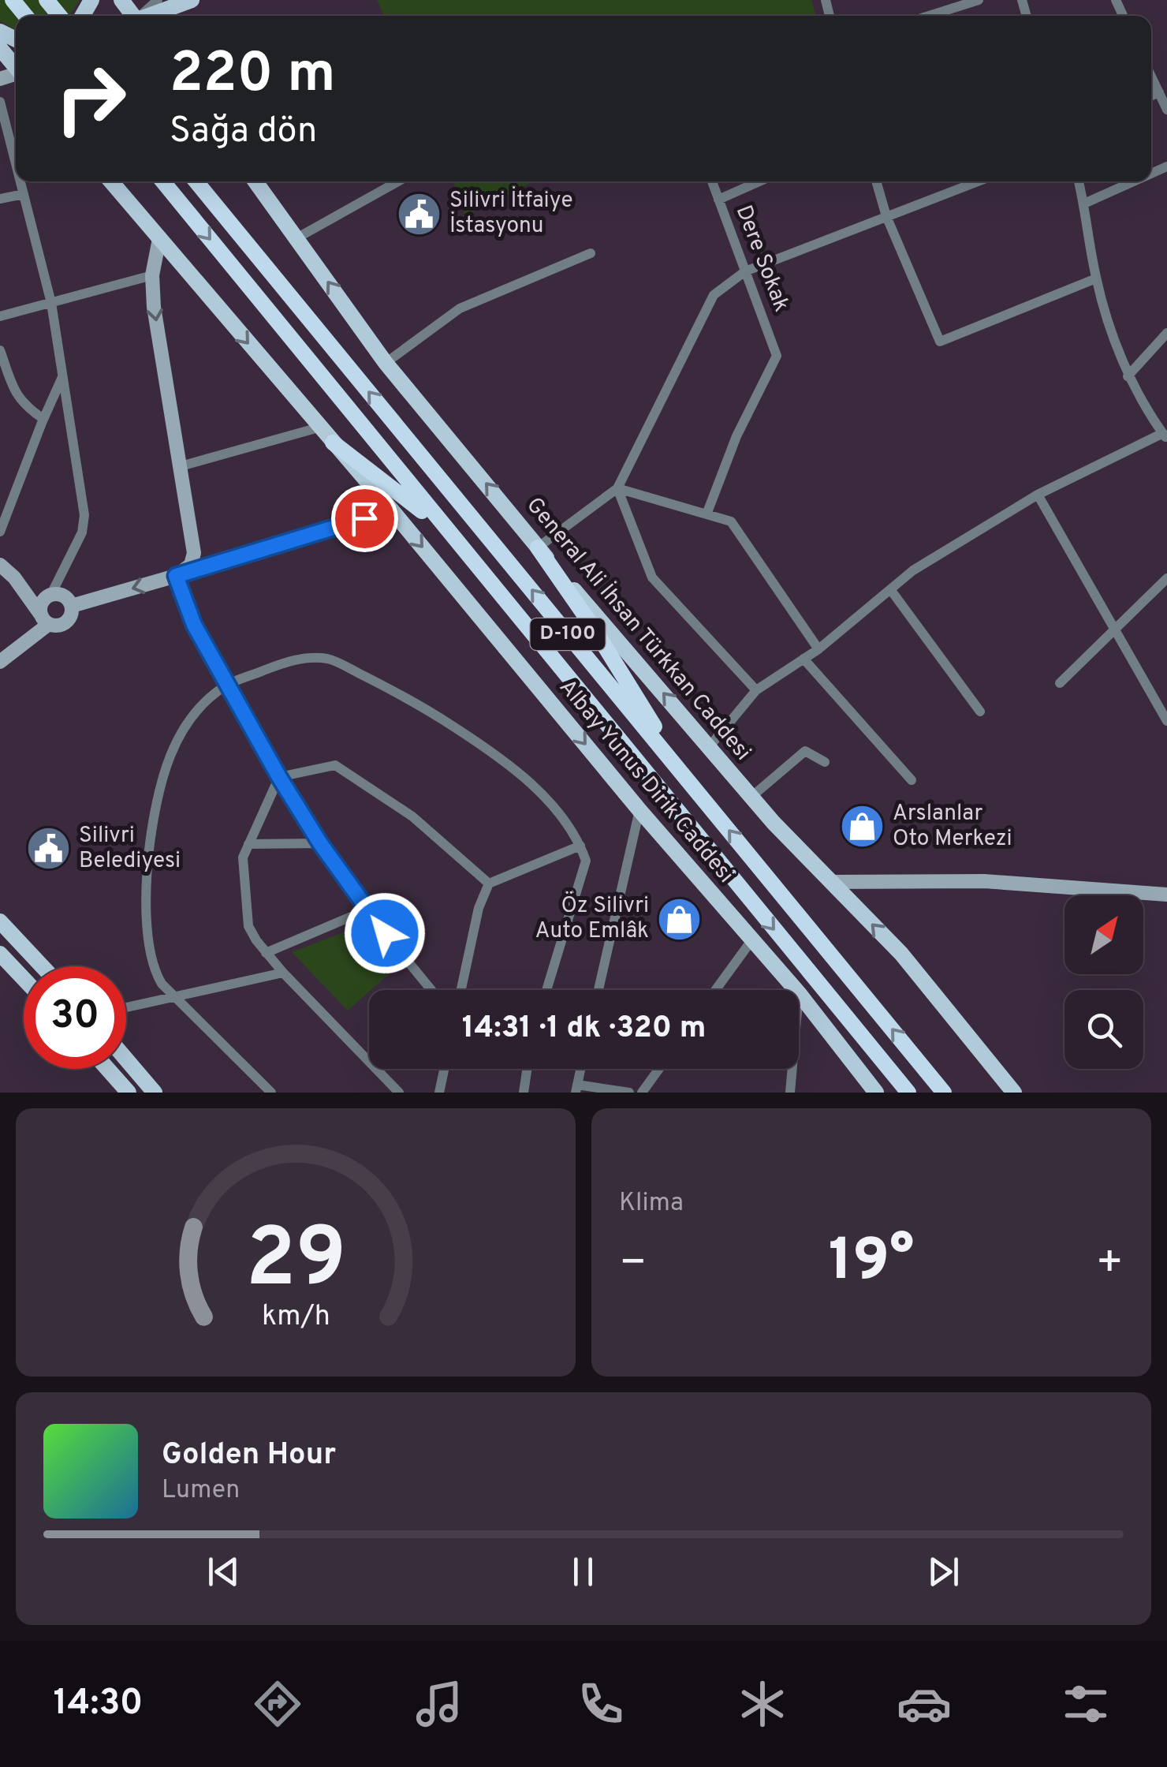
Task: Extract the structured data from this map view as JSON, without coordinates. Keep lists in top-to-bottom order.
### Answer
{
  "streets": {
    "highway": ["D-100"],
    "main road": ["General Ali İhsan Türkkan Caddesi", "Albay Yunus Dirik Caddesi"],
    "street": ["Dere Sokak"]
  },
  "one_way": ["General Ali İhsan Türkkan Caddesi", "Albay Yunus Dirik Caddesi"],
  "places": {
    "public building": ["Silivri İtfaiye İstasyonu", "Silivri Belediyesi"],
    "shop": ["Arslanlar Oto Merkezi", "Öz Silivri Auto Emlâk"]
  },
  "north": "top right",
  "page": {
    "turn": ["220 m", "Sağa dön"],
    "limit": "30",
    "trip": "14:31 · 1 dk · 320 m",
    "tile": "Klima",
    "heat": ["−", "19°", "+"],
    "song": ["Golden Hour", "Lumen"],
    "tabs": "14:30",
    "gauge": ["29", "km/h"]
  }
}
